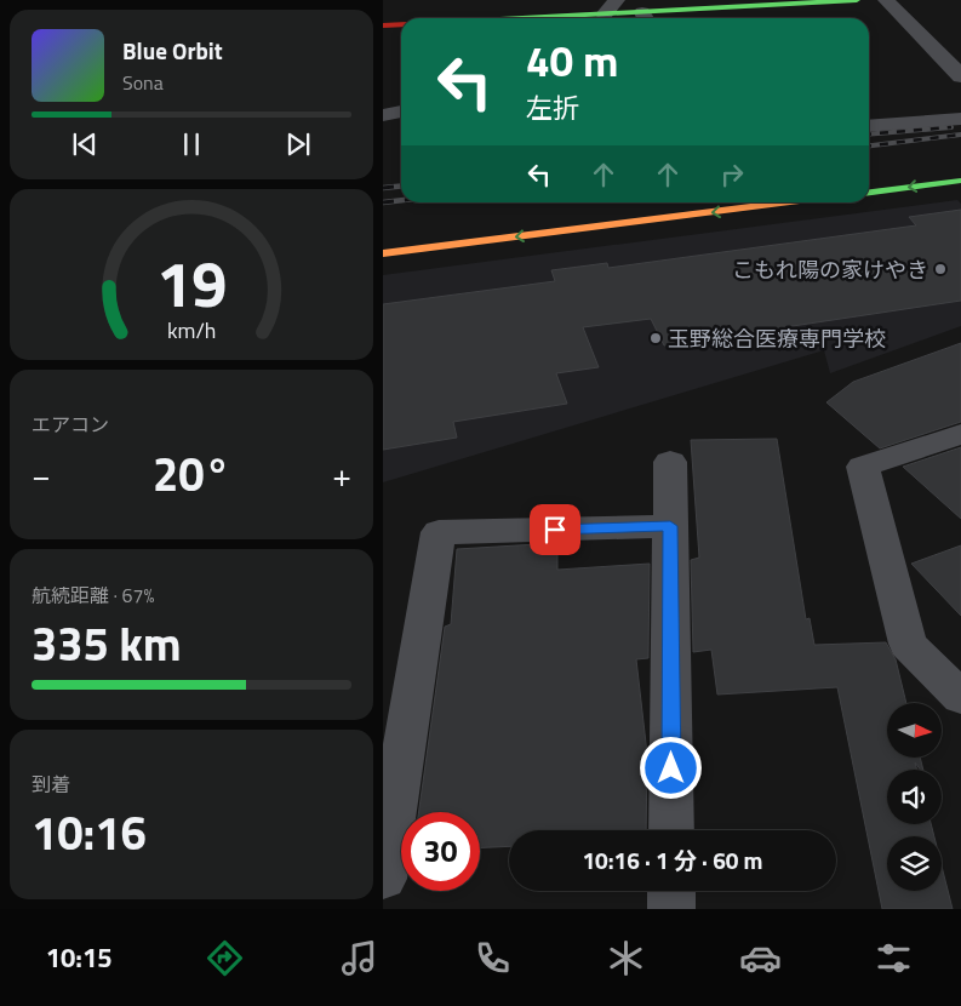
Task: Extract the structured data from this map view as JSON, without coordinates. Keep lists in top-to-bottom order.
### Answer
{
  "places": ["こもれ陽の家けやき", "玉野総合医療専門学校"],
  "north": "right",
  "page": {
    "turn": ["40 m", "左折"],
    "song": ["Blue Orbit", "Sona"],
    "tile": [
      "エアコン",
      ["航続距離 · 67%", "335 km"],
      ["到着", "10:16"]
    ],
    "heat": ["−", "20°", "+"],
    "limit": "30",
    "trip": "10:16 · 1 分 · 60 m",
    "tabs": "10:15",
    "gauge": ["19", "km/h"]
  }
}
